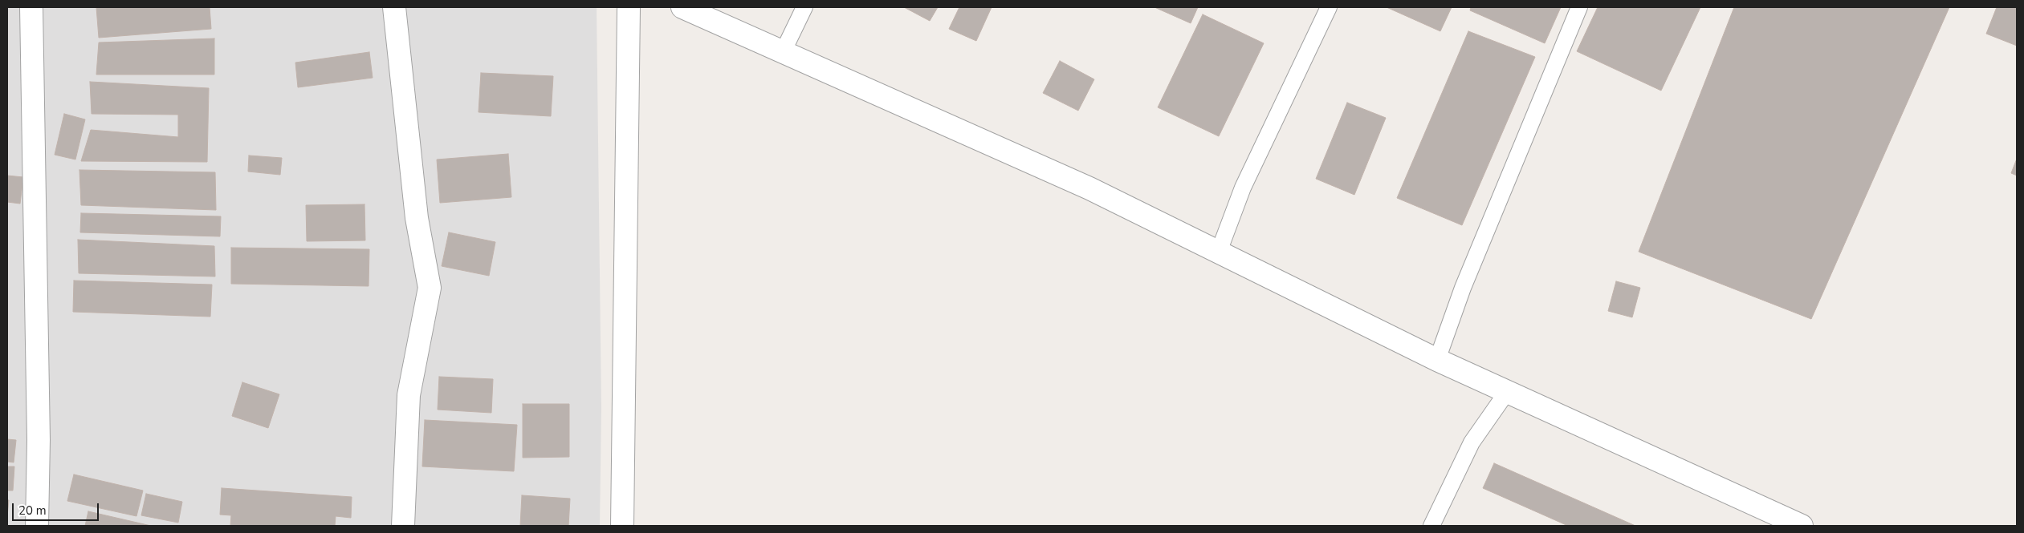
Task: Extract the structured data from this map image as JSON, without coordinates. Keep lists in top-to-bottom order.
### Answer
{
  "scale_bar": "20 m"
}
